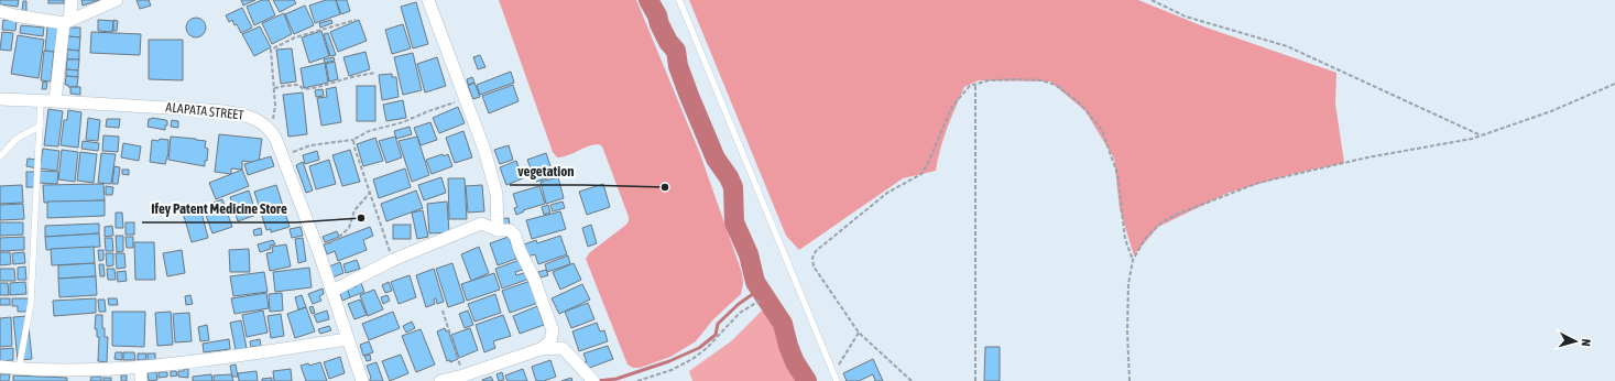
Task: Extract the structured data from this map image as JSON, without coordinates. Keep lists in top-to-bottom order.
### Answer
{
  "streets": {
    "street": ["ALAPATA STREET"]
  },
  "places": ["vegetation", "Ifey Patent Medicine Store"],
  "north": "right"
}
